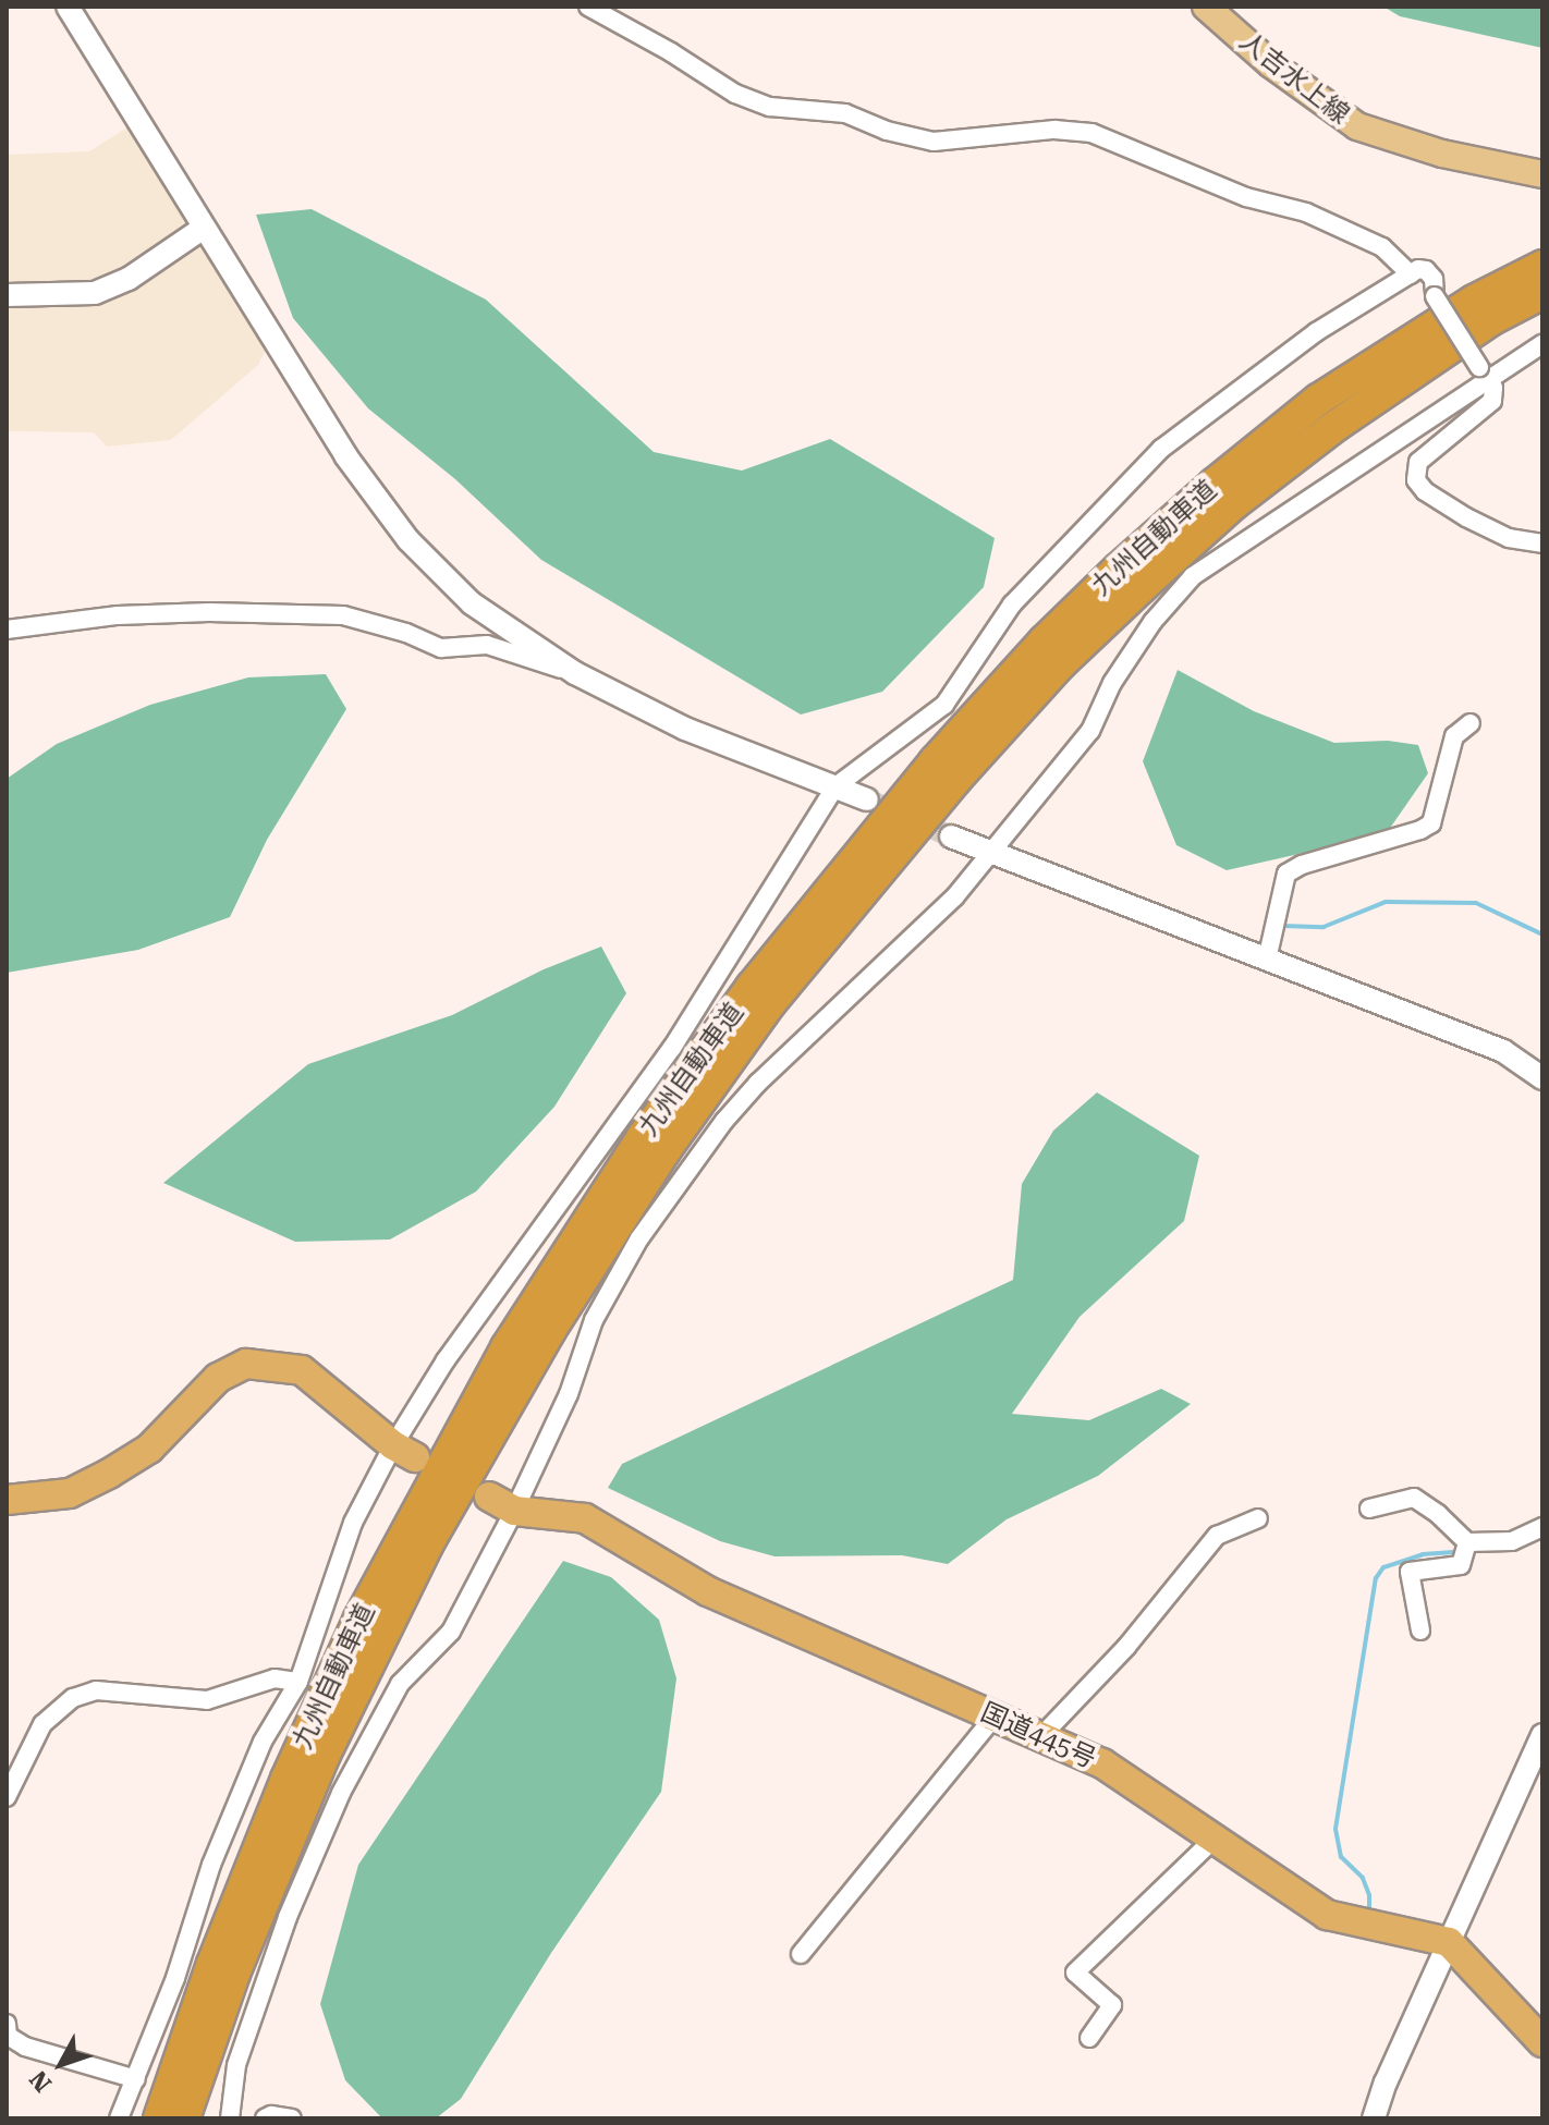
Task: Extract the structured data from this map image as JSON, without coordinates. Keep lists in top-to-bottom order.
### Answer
{
  "streets": {
    "highway": ["九州自動車道", "国道445号"],
    "main road": ["人吉水上線"]
  },
  "north": "bottom left"
}
